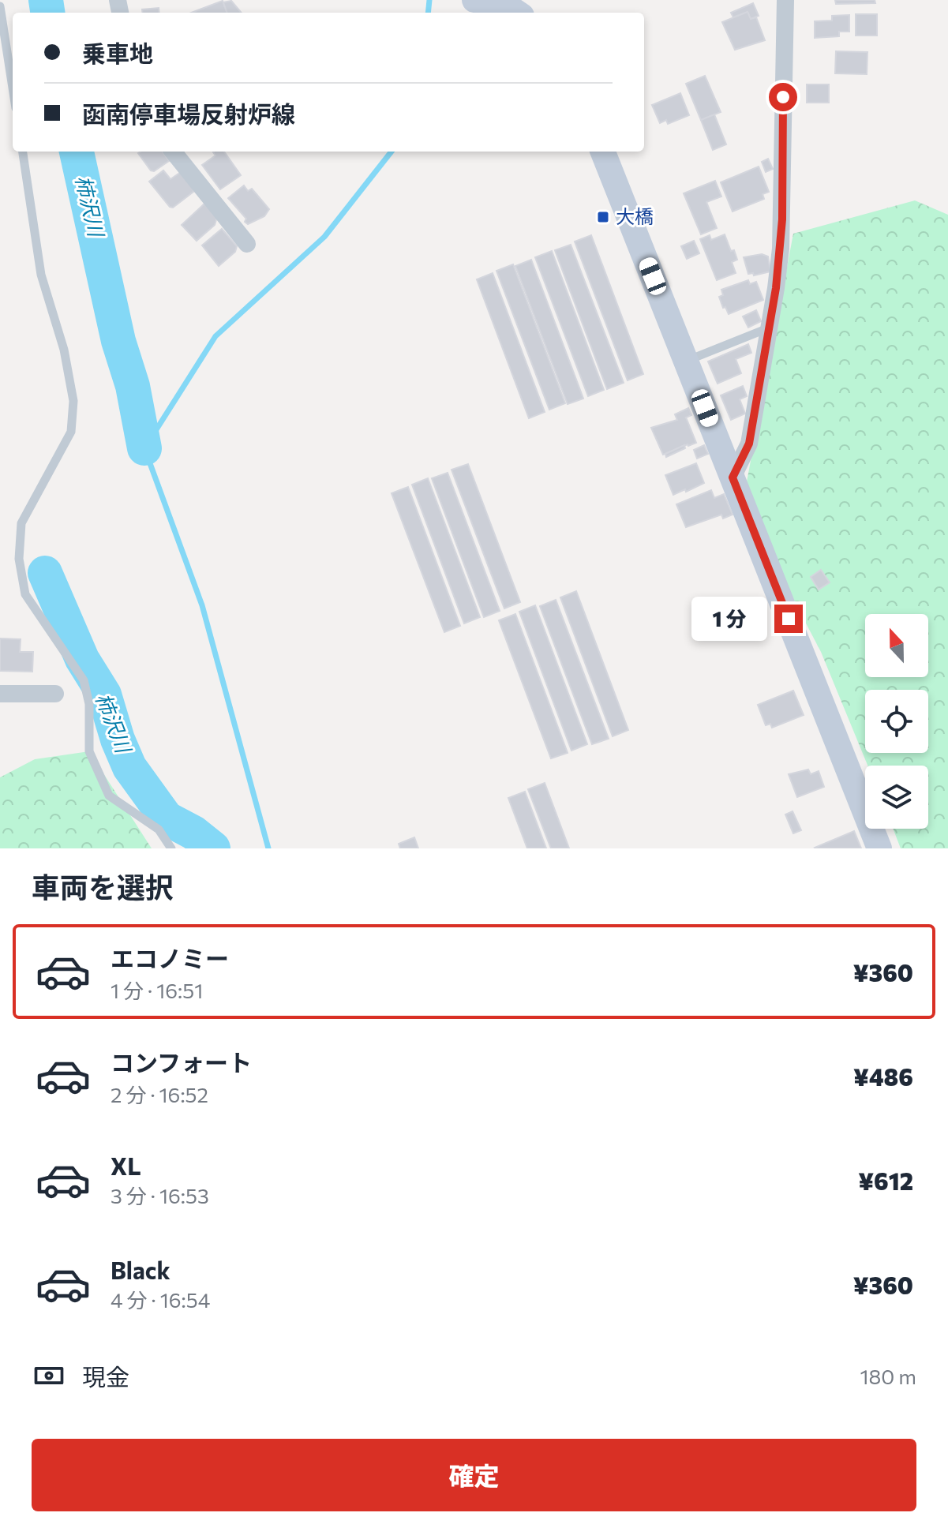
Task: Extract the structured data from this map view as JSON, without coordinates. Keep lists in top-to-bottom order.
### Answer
{
  "water": ["柿沢川"],
  "places": {
    "transit": ["大橋"]
  },
  "north": "top",
  "page": {
    "banner": ["乗車地", "函南停車場反射炉線"],
    "bubble": "1 分",
    "heading": "車両を選択",
    "list": [
      {
        "name": "エコノミー",
        "note": "1 分 · 16:51",
        "value": "¥360"
      },
      {
        "name": "コンフォート",
        "note": "2 分 · 16:52",
        "value": "¥486"
      },
      {
        "name": "XL",
        "note": "3 分 · 16:53",
        "value": "¥612"
      },
      {
        "name": "Black",
        "note": "4 分 · 16:54",
        "value": "¥360"
      }
    ],
    "pay": ["現金", "180 m"],
    "buttons": "確定"
  }
}
